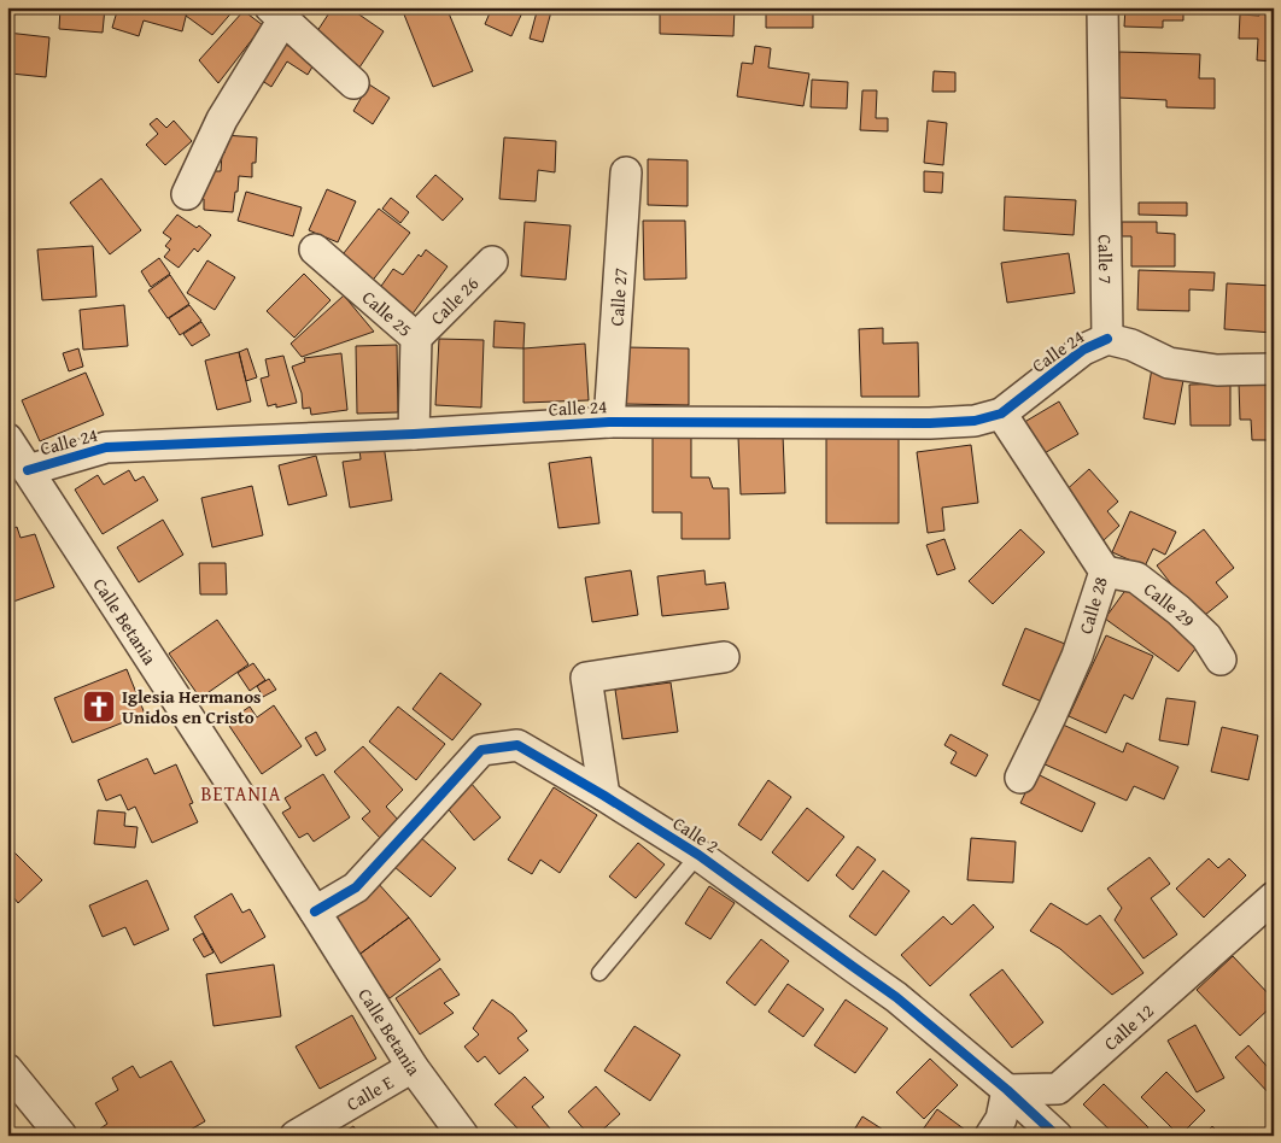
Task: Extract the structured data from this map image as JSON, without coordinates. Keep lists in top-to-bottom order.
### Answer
{
  "streets": {
    "street": [
      "Calle 7",
      "Calle 27",
      "Calle 26",
      "Calle 25",
      "Calle 24",
      "Calle 28",
      "Calle 29",
      "Calle Betania",
      "Calle 2",
      "Calle 12",
      "Calle E"
    ]
  },
  "crossings": [
    ["Calle 7", "Calle 24"],
    ["Calle 27", "Calle 24"],
    ["Calle 26", "Calle 25"],
    ["Calle 25", "Calle 24"],
    ["Calle 24", "Calle 28"],
    ["Calle 24", "Calle Betania"],
    ["Calle 28", "Calle 29"],
    ["Calle Betania", "Calle 2"],
    ["Calle Betania", "Calle E"],
    ["Calle 2", "Calle 12"]
  ],
  "districts": ["BETANIA"],
  "places": {
    "church": ["Iglesia Hermanos Unidos en Cristo"]
  }
}
